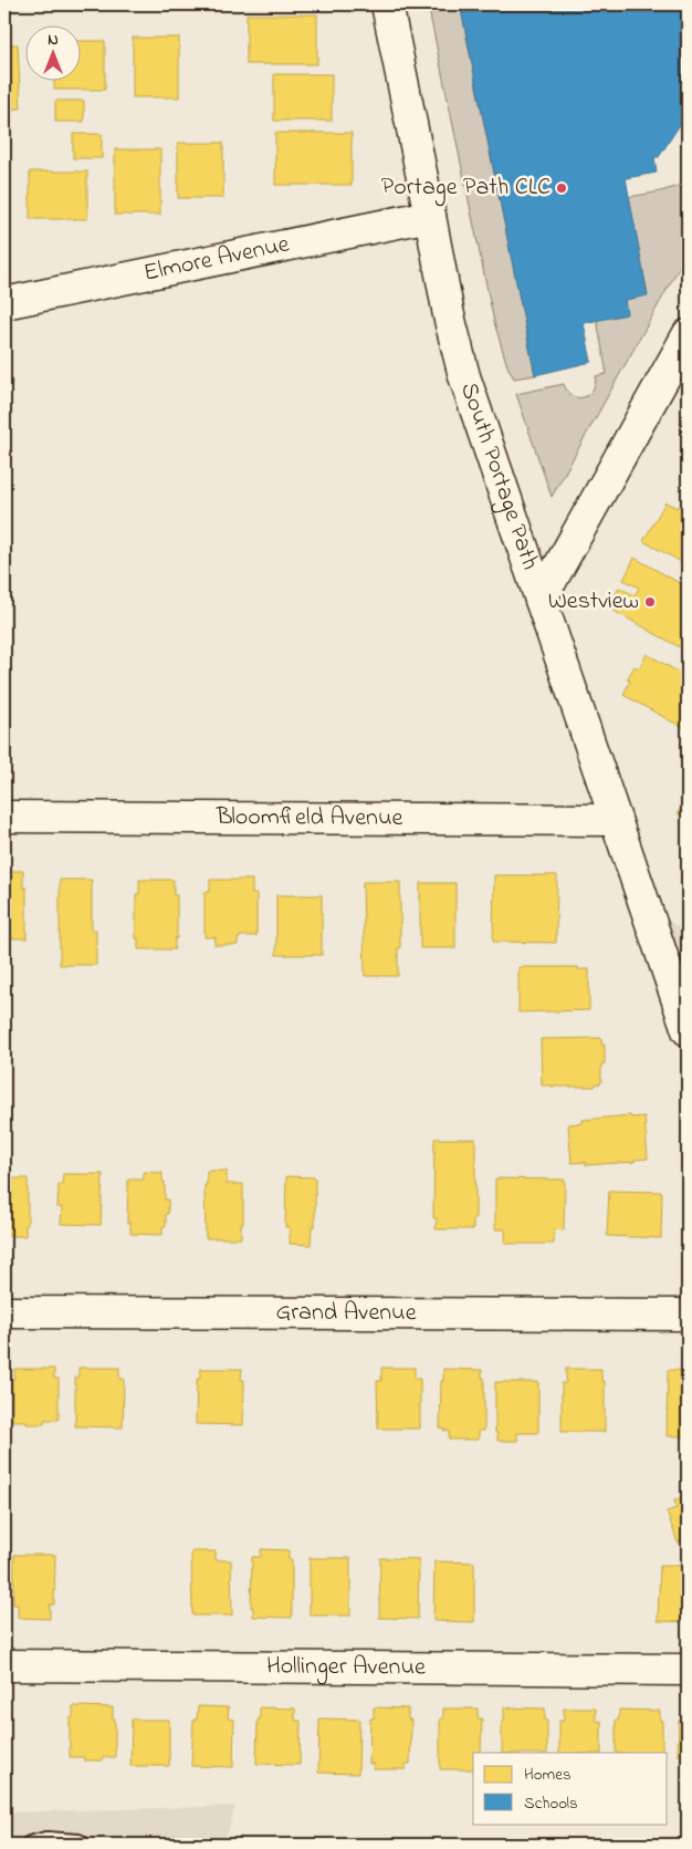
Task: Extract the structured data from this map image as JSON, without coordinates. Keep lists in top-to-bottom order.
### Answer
{
  "streets": {
    "street": [
      "Elmore Avenue",
      "South Portage Path",
      "Bloomfield Avenue",
      "Grand Avenue",
      "Hollinger Avenue"
    ]
  },
  "crossings": [
    ["Elmore Avenue", "South Portage Path"],
    ["South Portage Path", "Bloomfield Avenue"]
  ],
  "places": ["Portage Path CLC", "Westview"],
  "legend": ["Homes", "Schools"],
  "north": "top"
}
